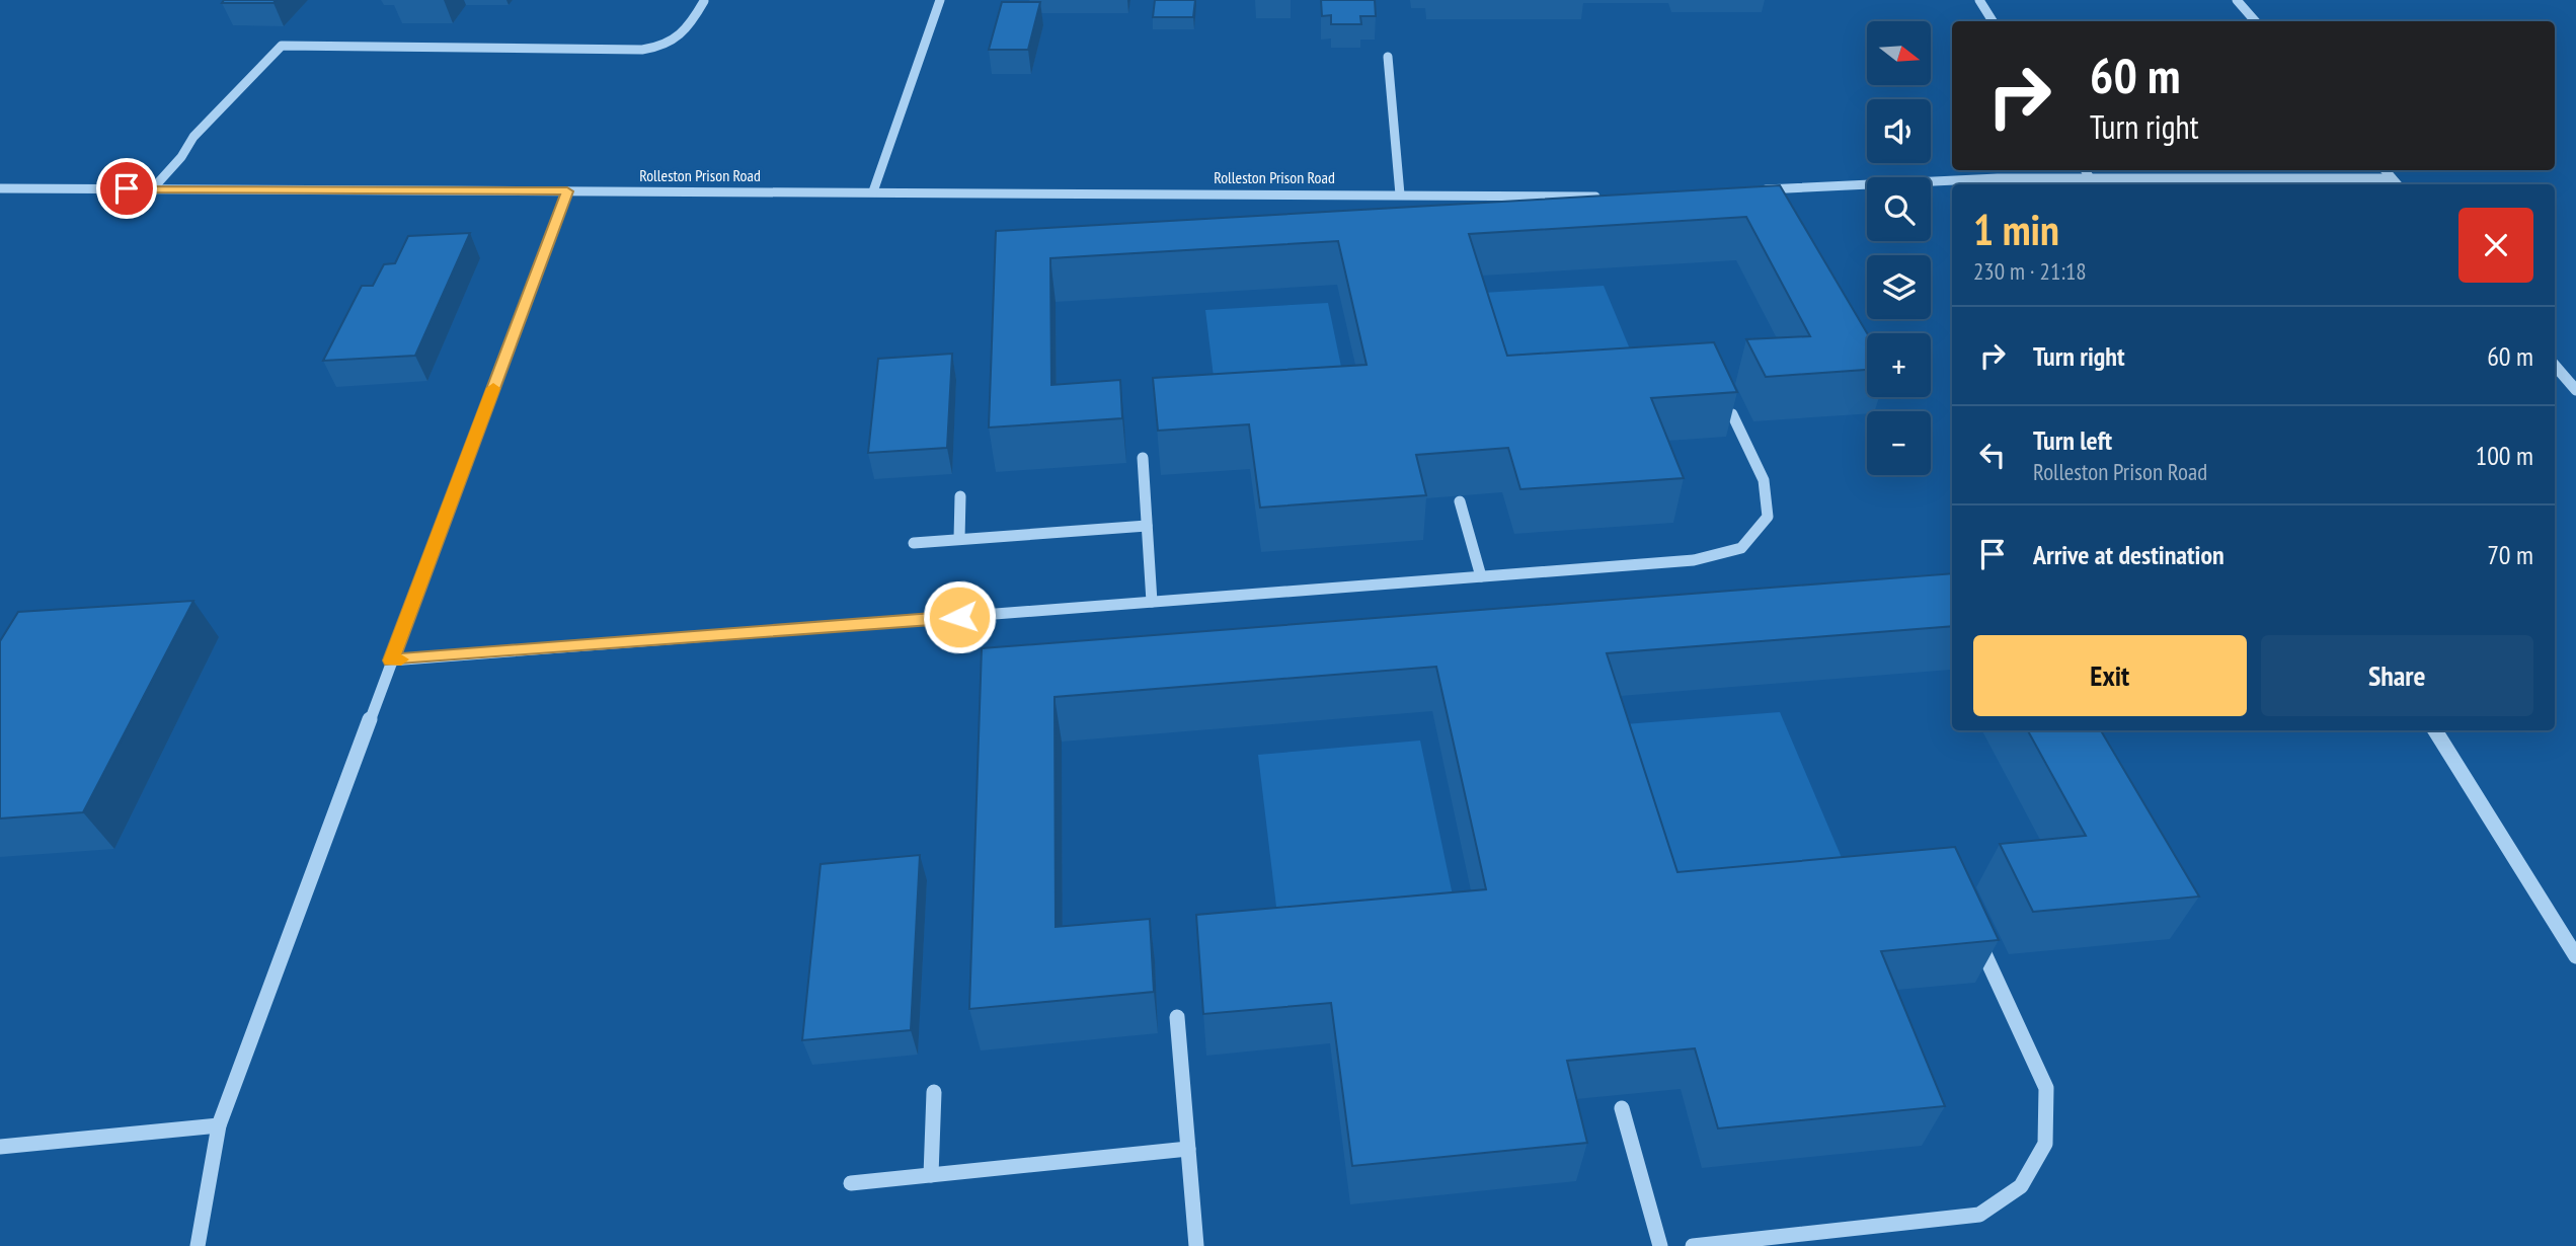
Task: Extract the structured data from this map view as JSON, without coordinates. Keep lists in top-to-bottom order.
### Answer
{
  "streets": {
    "street": ["Rolleston Prison Road"]
  },
  "north": "right",
  "page": {
    "map_buttons": ["+", "−"],
    "turn": ["60 m", "Turn right"],
    "heading": ["1 min", "230 m · 21:18"],
    "list": [
      {
        "name": "Turn right",
        "value": "60 m"
      },
      {
        "name": "Turn left",
        "note": "Rolleston Prison Road",
        "value": "100 m"
      },
      {
        "name": "Arrive at destination",
        "value": "70 m"
      }
    ],
    "buttons": ["Exit", "Share"]
  }
}
